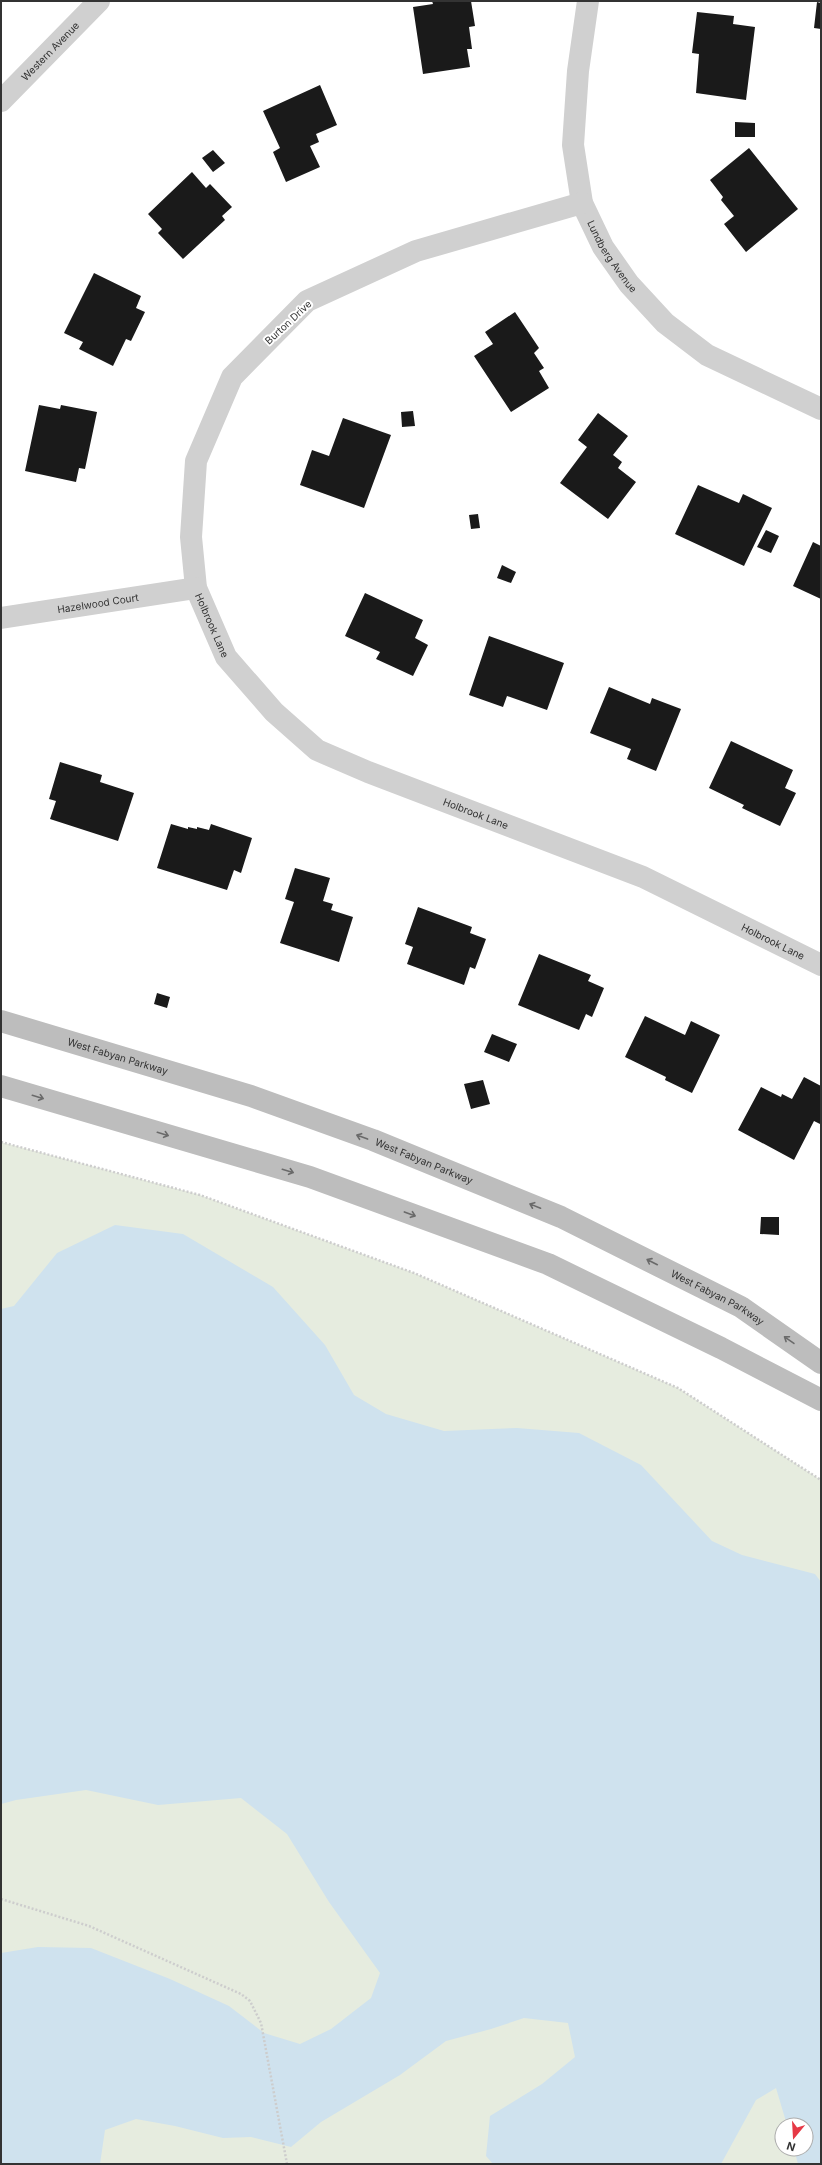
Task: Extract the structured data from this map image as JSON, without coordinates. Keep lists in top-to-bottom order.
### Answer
{
  "streets": {
    "main road": ["West Fabyan Parkway"],
    "street": [
      "Western Avenue",
      "Lundberg Avenue",
      "Burton Drive",
      "Hazelwood Court",
      "Holbrook Lane"
    ]
  },
  "crossings": [
    ["Lundberg Avenue", "Burton Drive"],
    ["Burton Drive", "Hazelwood Court"],
    ["Burton Drive", "Holbrook Lane"],
    ["Hazelwood Court", "Holbrook Lane"]
  ],
  "north": "bottom"
}
